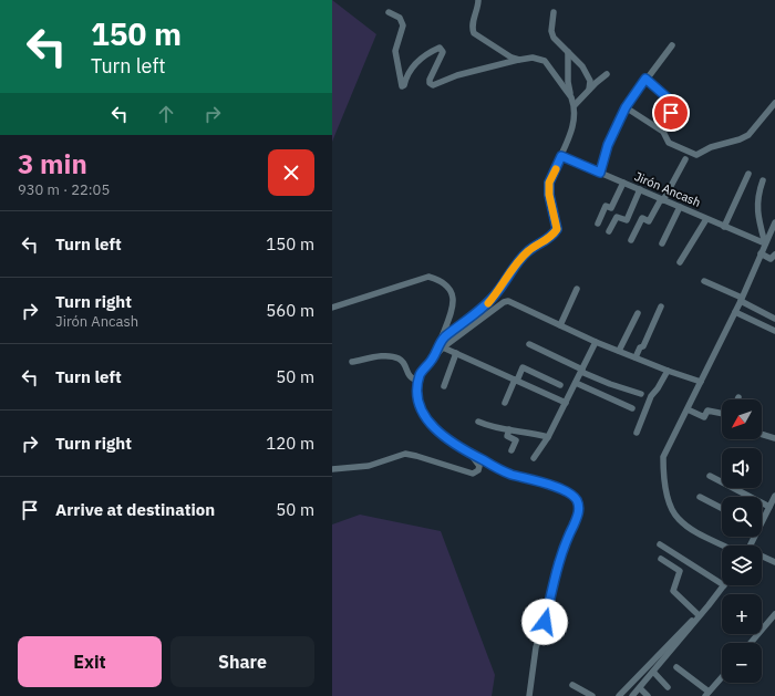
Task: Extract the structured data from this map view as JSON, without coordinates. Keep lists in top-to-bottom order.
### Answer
{
  "streets": {
    "street": ["Jirón Ancash"]
  },
  "north": "bottom left",
  "page": {
    "turn": ["150 m", "Turn left"],
    "heading": ["3 min", "930 m · 22:05"],
    "list": [
      {
        "name": "Turn left",
        "value": "150 m"
      },
      {
        "name": "Turn right",
        "note": "Jirón Ancash",
        "value": "560 m"
      },
      {
        "name": "Turn left",
        "value": "50 m"
      },
      {
        "name": "Turn right",
        "value": "120 m"
      },
      {
        "name": "Arrive at destination",
        "value": "50 m"
      }
    ],
    "map_buttons": ["+", "−"],
    "buttons": ["Exit", "Share"]
  }
}
